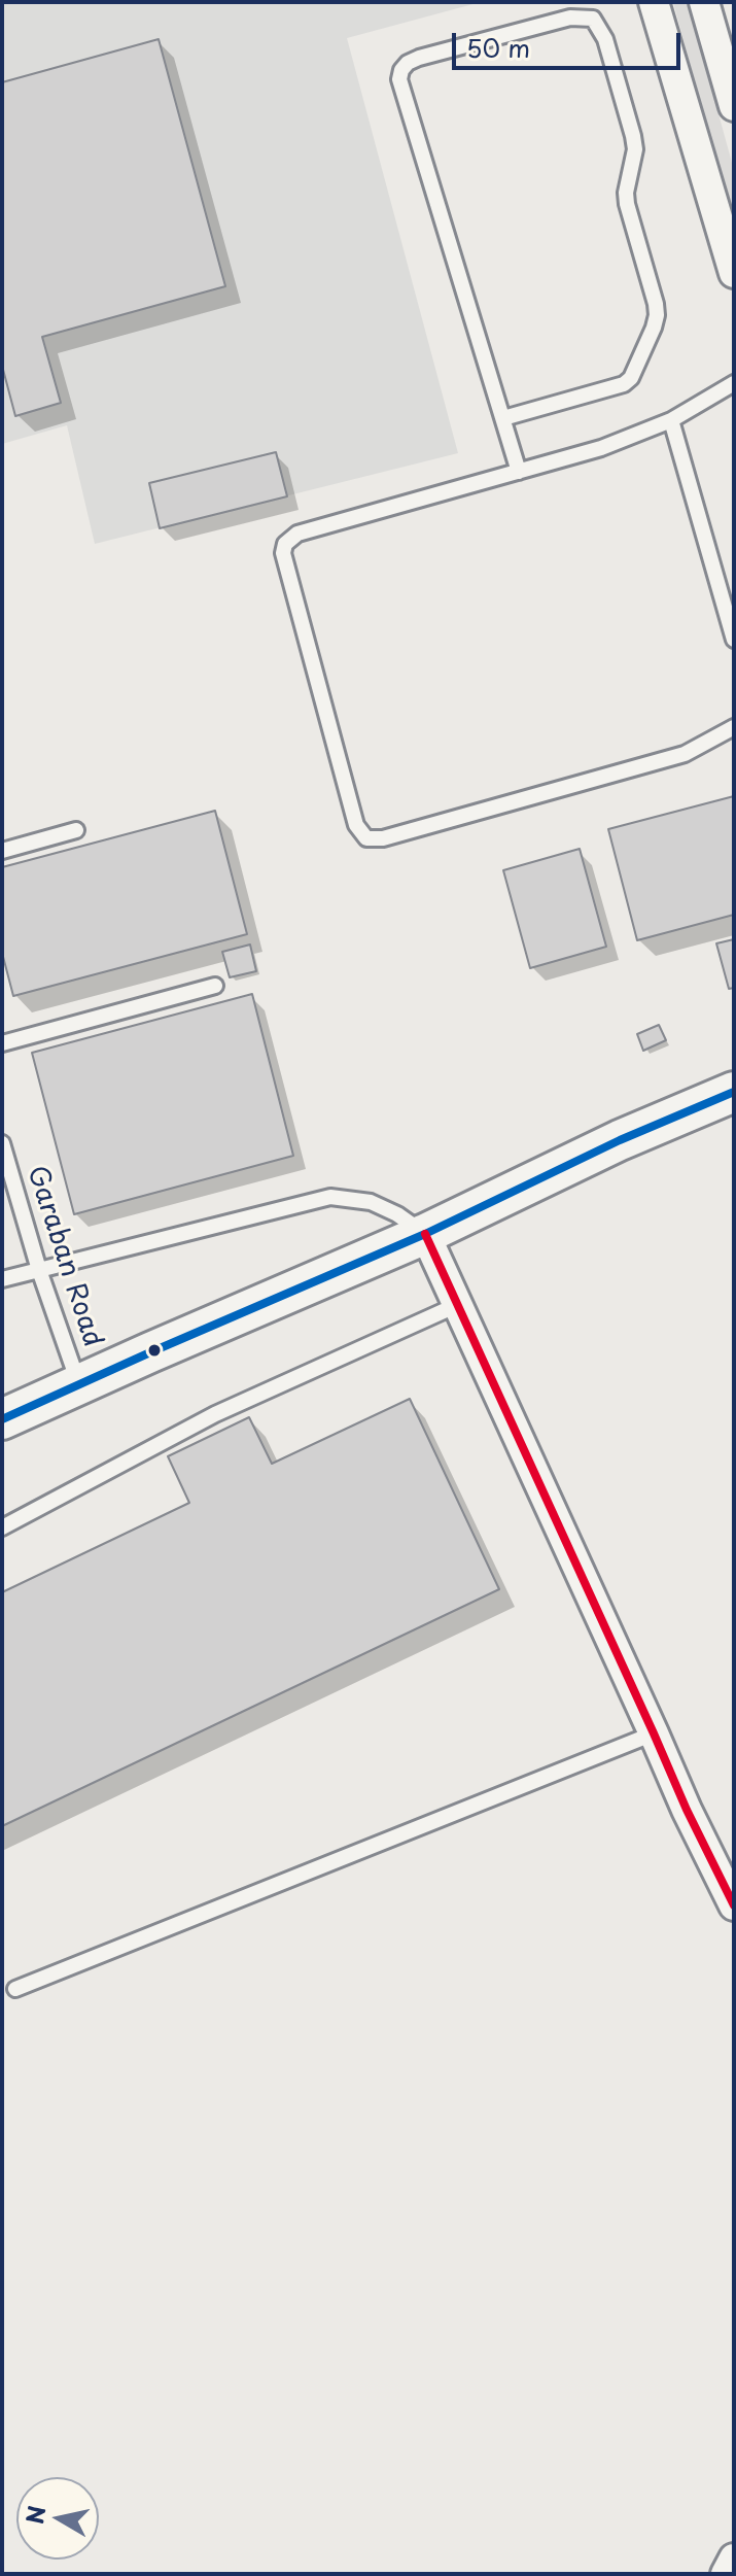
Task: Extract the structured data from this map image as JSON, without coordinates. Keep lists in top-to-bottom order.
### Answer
{
  "streets": {
    "lane": ["Garaban Road"]
  },
  "lines": ["transit line 50"],
  "scale_bar": "50 m",
  "north": "left"
}
